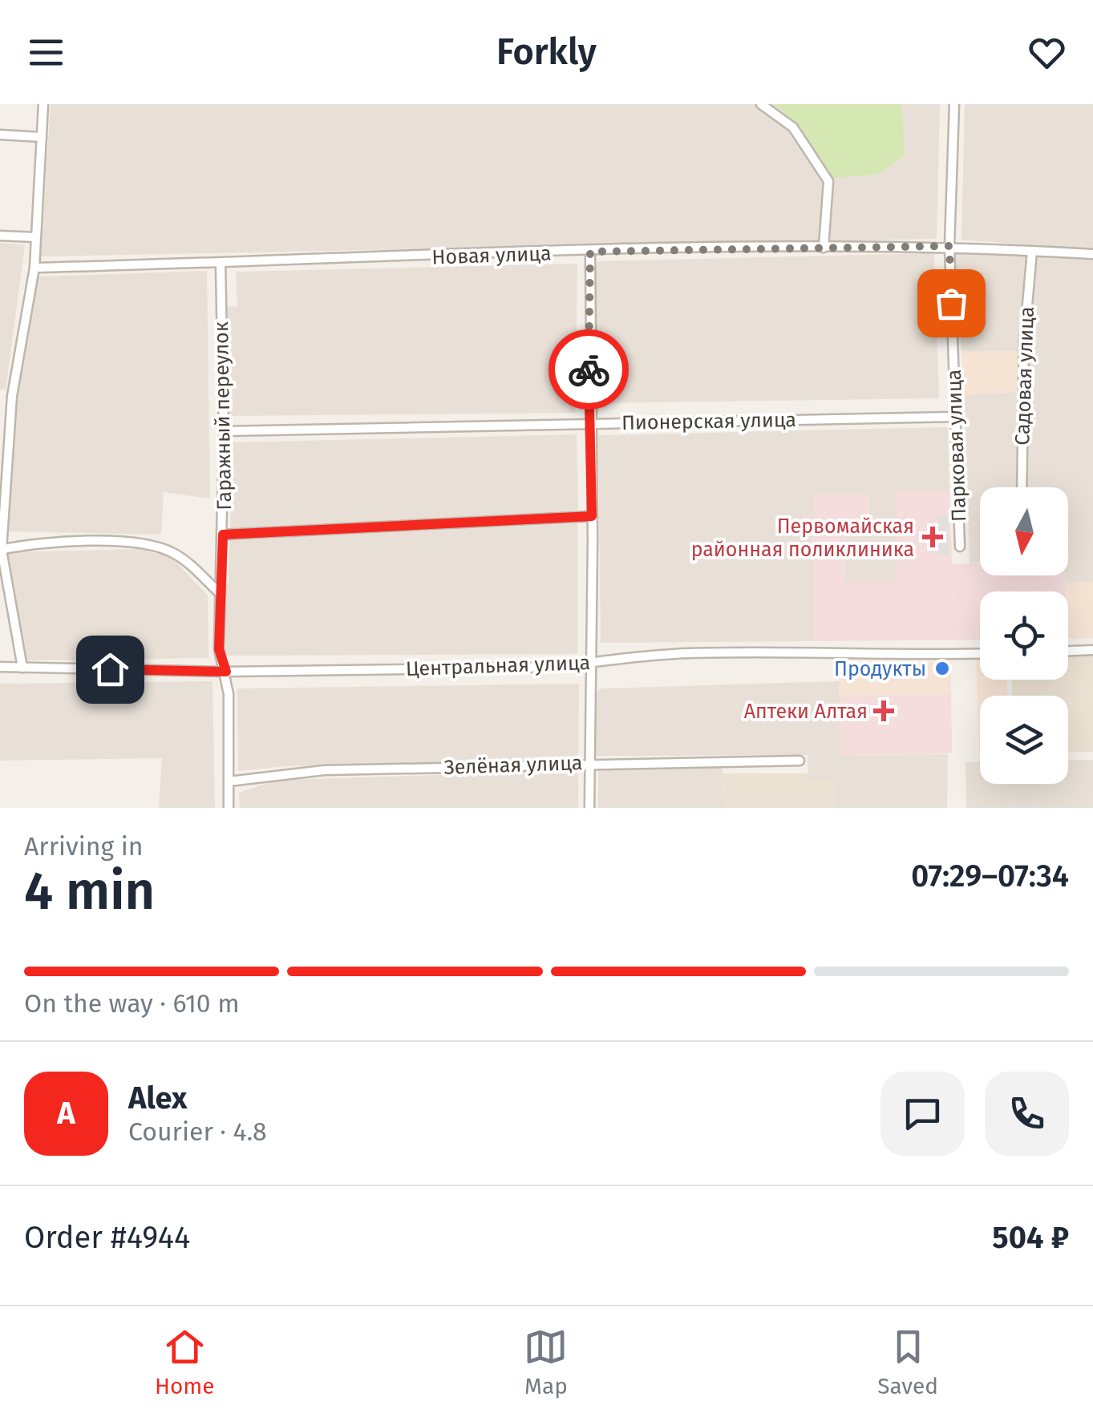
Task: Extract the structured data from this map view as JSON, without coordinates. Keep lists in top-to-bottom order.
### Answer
{
  "streets": {
    "street": [
      "Новая улица",
      "Садовая улица",
      "Гаражный переулок",
      "Пионерская улица",
      "Парковая улица",
      "Центральная улица",
      "Зелёная улица"
    ]
  },
  "crossings": [
    ["Новая улица", "Садовая улица"],
    ["Новая улица", "Гаражный переулок"],
    ["Новая улица", "Парковая улица"],
    ["Гаражный переулок", "Пионерская улица"],
    ["Гаражный переулок", "Центральная улица"],
    ["Гаражный переулок", "Зелёная улица"],
    ["Пионерская улица", "Парковая улица"]
  ],
  "places": {
    "health": ["Первомайская районная поликлиника", "Аптеки Алтая"],
    "other": ["Продукты"]
  },
  "north": "bottom",
  "page": {
    "header": "Forkly",
    "heading": ["4 min", "Arriving in", "07:29–07:34"],
    "panel": [
      "Alex",
      "Courier · 4.8",
      "Order #4944",
      "504 ₽"
    ],
    "bar": "On the way · 610 m",
    "round": "A",
    "tabs": ["Home", "Map", "Saved"]
  }
}
